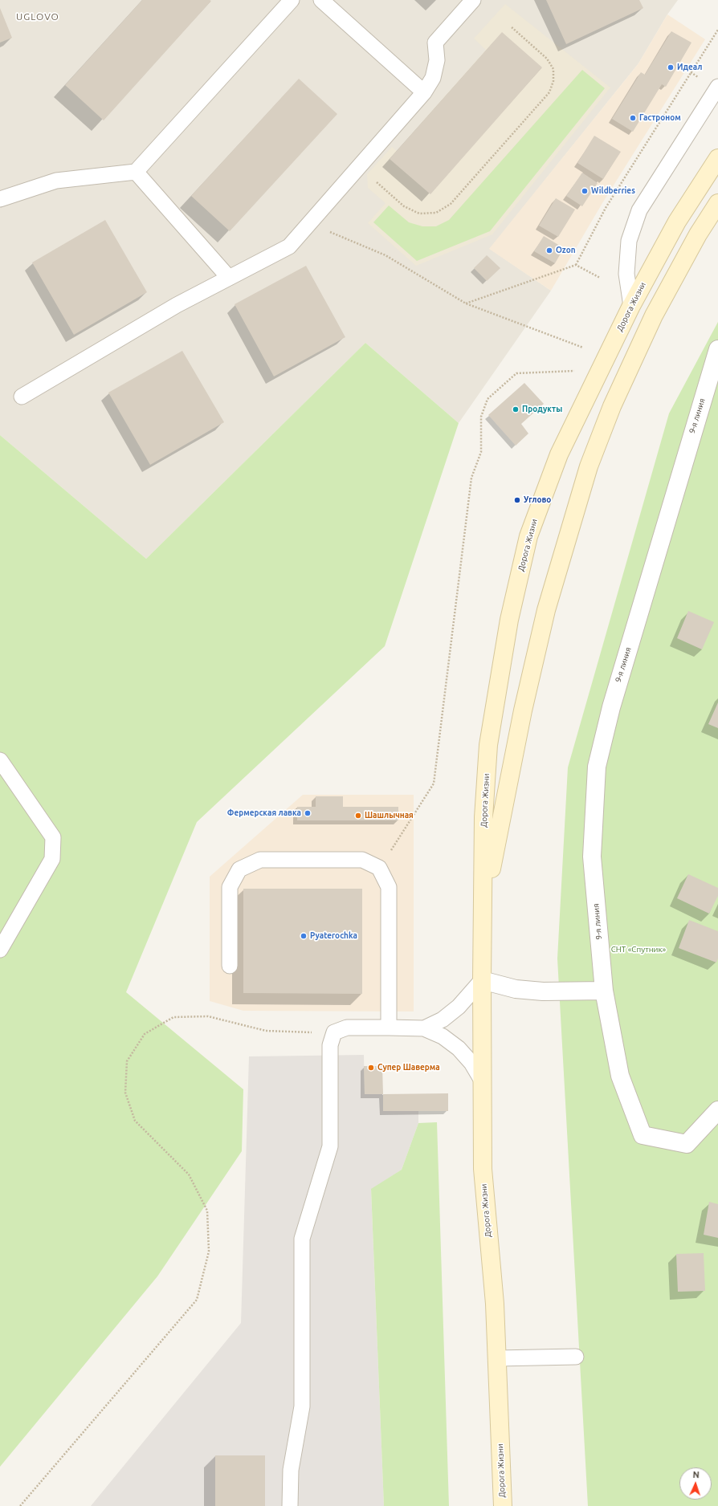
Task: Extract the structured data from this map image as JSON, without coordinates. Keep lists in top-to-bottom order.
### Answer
{
  "streets": {
    "main road": ["Дорога Жизни"],
    "street": ["9-я линия"]
  },
  "districts": ["UGLOVO"],
  "parks": ["СНТ «Спутник»"],
  "places": [
    "Идеал",
    "Гастроном",
    "Wildberries",
    "Ozon",
    "Продукты",
    "Углово",
    "Фермерская лавка",
    "Шашлычная",
    "Pyaterochka",
    "Супер Шаверма"
  ],
  "north": "top"
}
